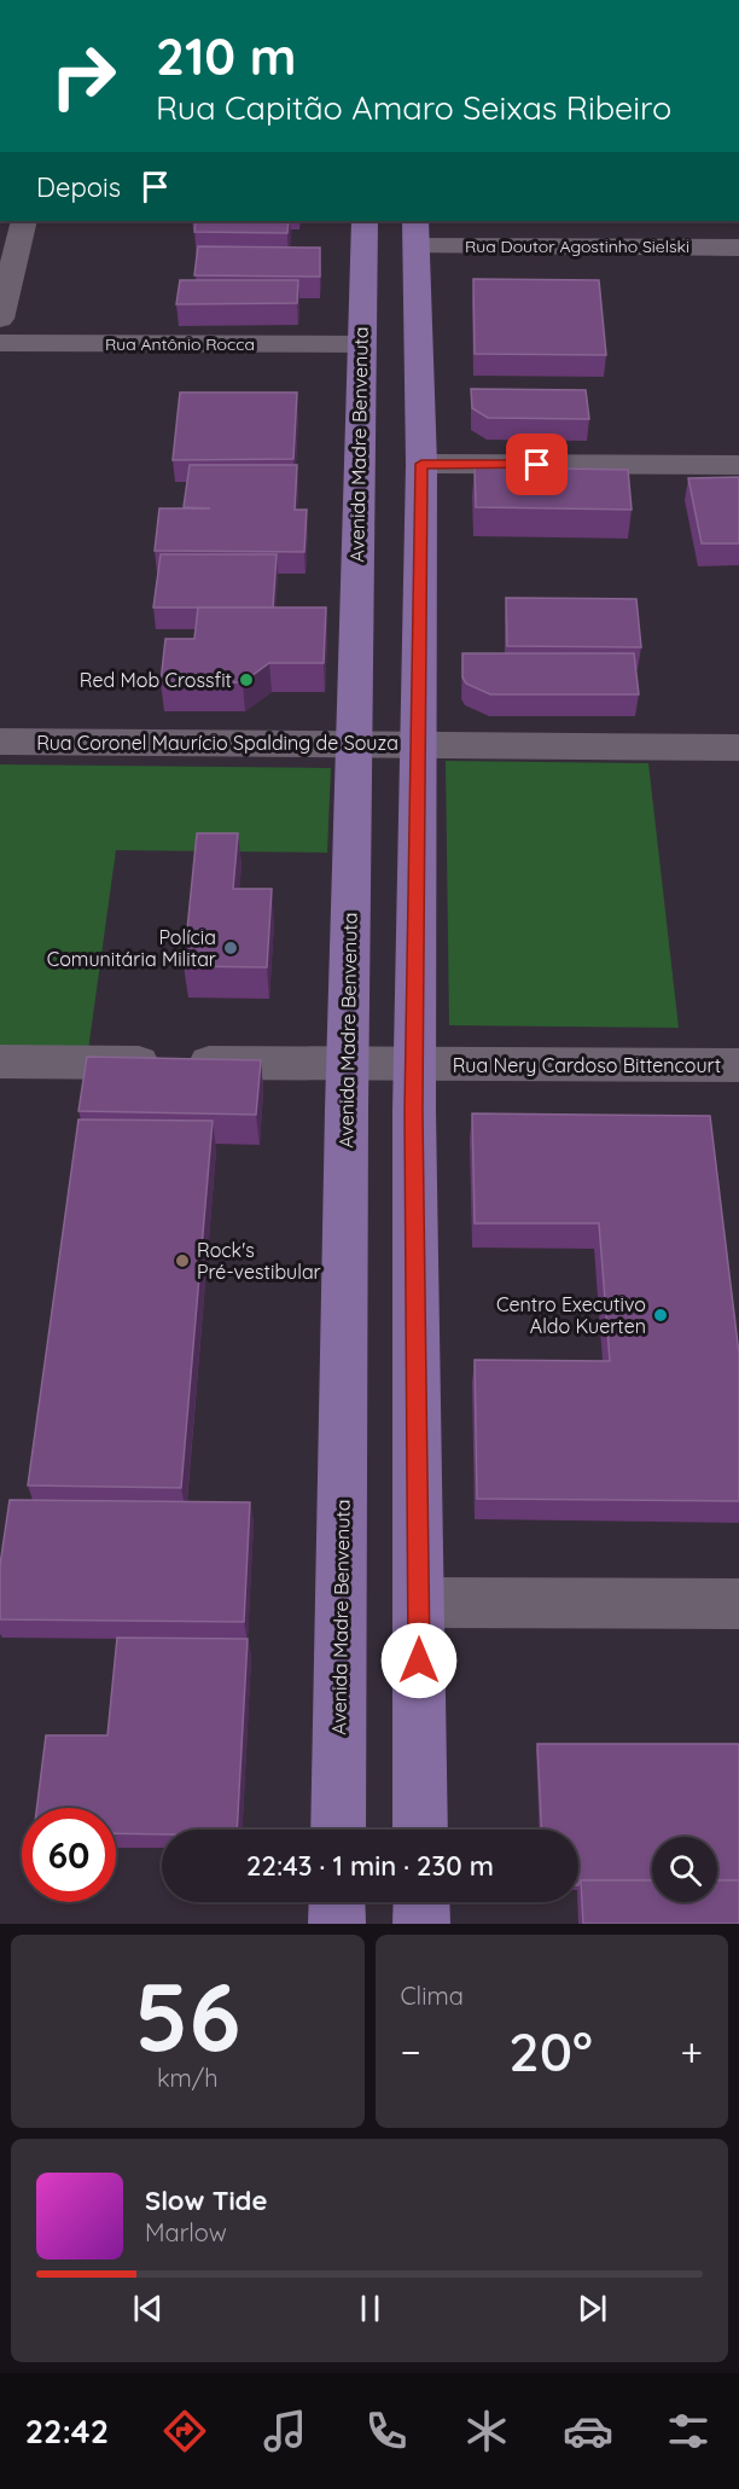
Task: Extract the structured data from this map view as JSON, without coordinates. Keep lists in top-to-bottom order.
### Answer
{
  "streets": {
    "main road": ["Avenida Madre Benvenuta"],
    "street": [
      "Rua Doutor Agostinho Sielski",
      "Rua Antônio Rocca",
      "Rua Coronel Maurício Spalding de Souza",
      "Rua Nery Cardoso Bittencourt"
    ]
  },
  "crossings": [
    ["Rua Antônio Rocca", "Avenida Madre Benvenuta"],
    ["Avenida Madre Benvenuta", "Rua Coronel Maurício Spalding de Souza"],
    ["Avenida Madre Benvenuta", "Rua Nery Cardoso Bittencourt"]
  ],
  "places": [
    "Red Mob Crossfit",
    "Polícia Comunitária Militar",
    "Rock's Pré-vestibular",
    "Centro Executivo Aldo Kuerten"
  ],
  "page": {
    "turn": ["210 m", "Rua Capitão Amaro Seixas Ribeiro"],
    "then": "Depois",
    "limit": "60",
    "trip": "22:43 · 1 min · 230 m",
    "tile": [
      ["56", "km/h"],
      "Clima"
    ],
    "heat": ["−", "20°", "+"],
    "song": ["Slow Tide", "Marlow"],
    "tabs": "22:42"
  }
}
